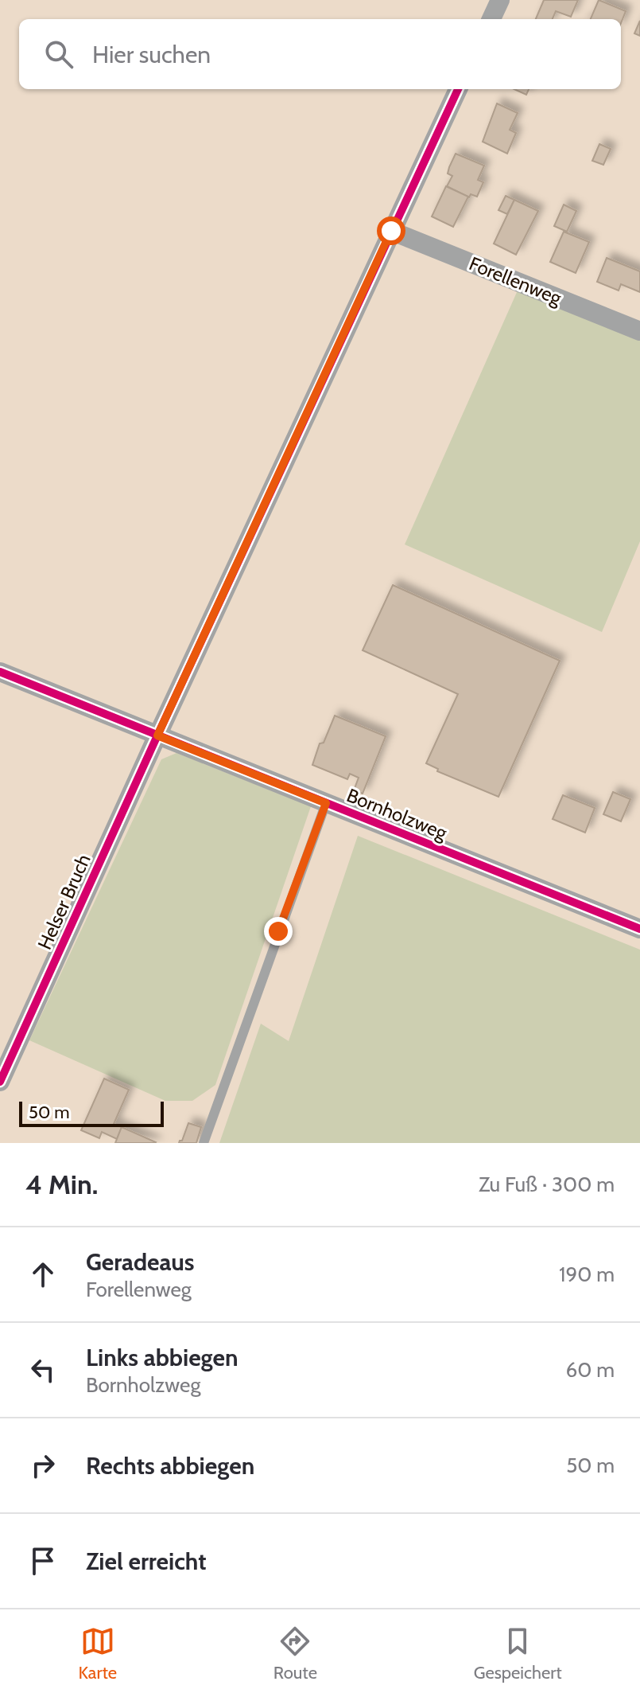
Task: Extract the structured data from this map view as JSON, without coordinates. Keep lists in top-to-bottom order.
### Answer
{
  "streets": {
    "street": ["Forellenweg", "Bornholzweg", "Helser Bruch"]
  },
  "crossings": [
    ["Bornholzweg", "Helser Bruch"]
  ],
  "scale_bar": "50 m",
  "page": {
    "search": "Hier suchen",
    "scale": "50 m",
    "heading": ["4 Min.", "Zu Fuß · 300 m"],
    "list": [
      ["Geradeaus", "Forellenweg", "190 m"],
      ["Links abbiegen", "Bornholzweg", "60 m"],
      ["Rechts abbiegen", "50 m"],
      "Ziel erreicht"
    ],
    "nav": ["Karte", "Route", "Gespeichert"]
  }
}
